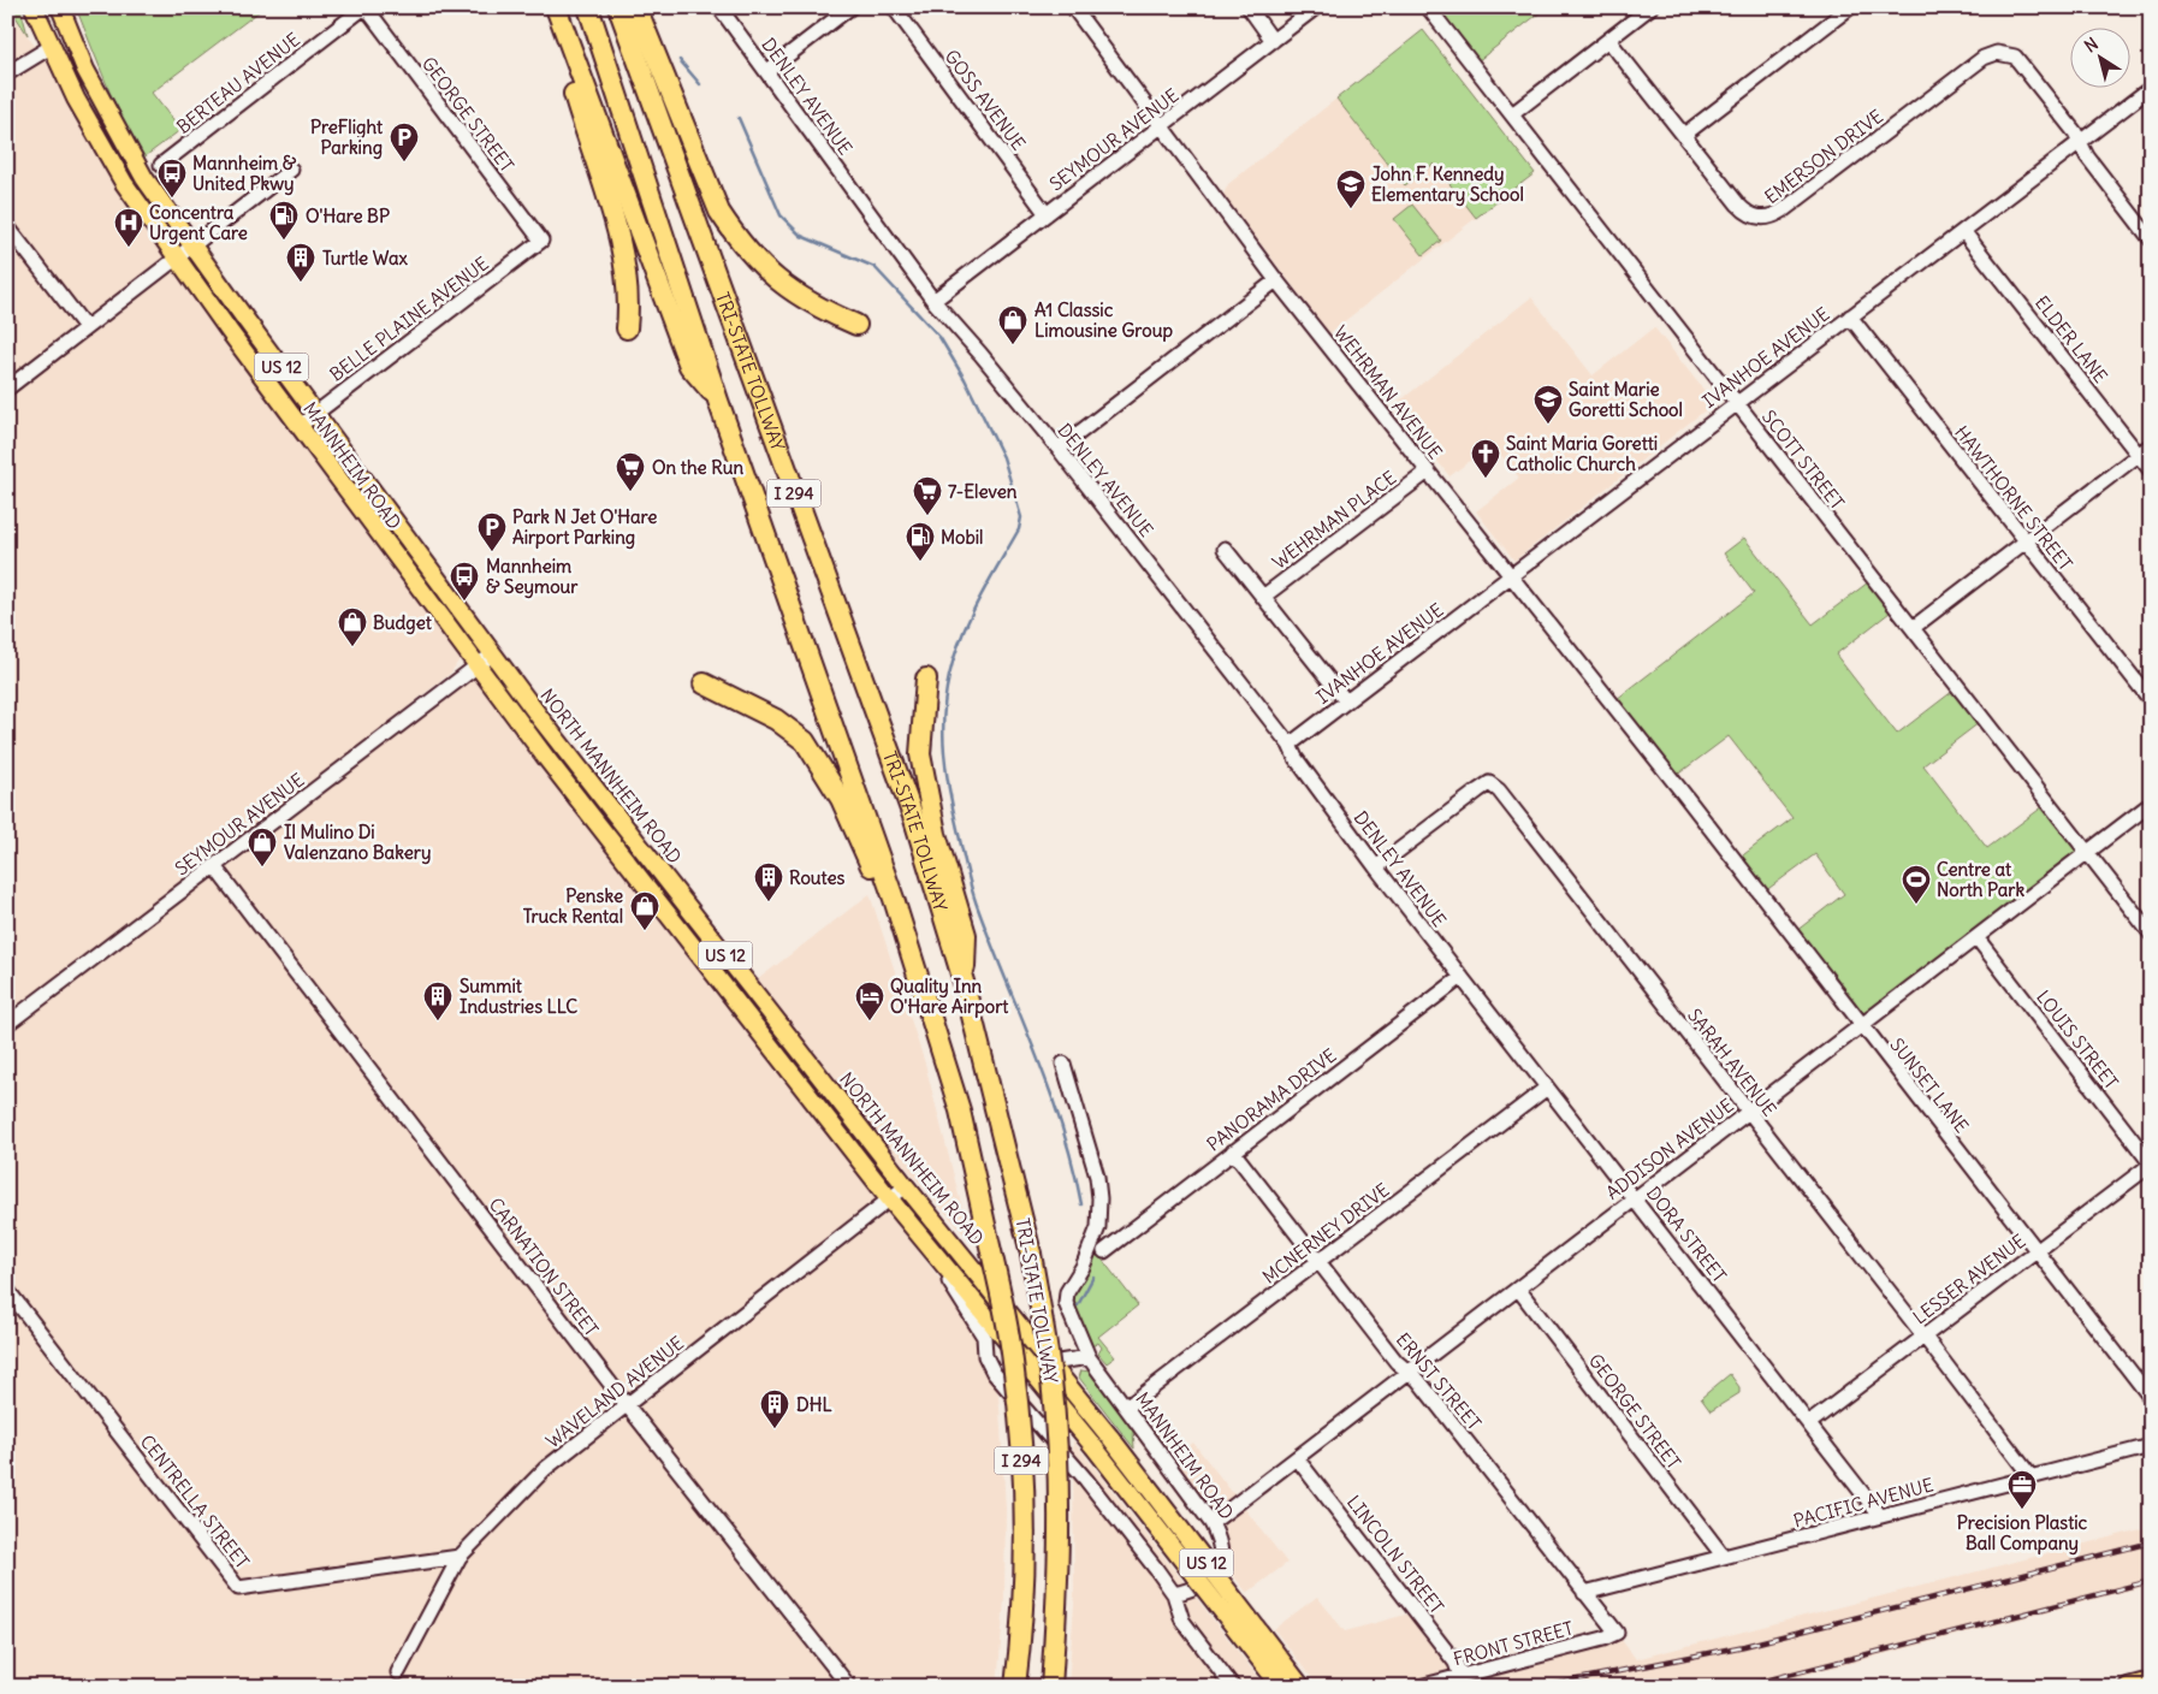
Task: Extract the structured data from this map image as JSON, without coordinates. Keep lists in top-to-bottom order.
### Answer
{
  "streets": {
    "highway": ["TRI-STATE TOLLWAY", "I 294"],
    "main road": ["US 12", "MANNHEIM ROAD", "NORTH MANNHEIM ROAD"],
    "street": [
      "BERTEAU AVENUE",
      "DENLEY AVENUE",
      "GOSS AVENUE",
      "GEORGE STREET",
      "SEYMOUR AVENUE",
      "EMERSON DRIVE",
      "BELLE PLAINE AVENUE",
      "ELDER LANE",
      "IVANHOE AVENUE",
      "WEHRMAN AVENUE",
      "SCOTT STREET",
      "HAWTHORNE STREET",
      "WEHRMAN PLACE",
      "LOUIS STREET",
      "SARAH AVENUE",
      "SUNSET LANE",
      "PANORAMA DRIVE",
      "ADDISON AVENUE",
      "MCNERNEY DRIVE",
      "DORA STREET",
      "CARNATION STREET",
      "LESSER AVENUE",
      "ERNST STREET",
      "WAVELAND AVENUE",
      "CENTRELLA STREET",
      "PACIFIC AVENUE",
      "LINCOLN STREET",
      "FRONT STREET"
    ]
  },
  "crossings": [
    ["BERTEAU AVENUE", "GEORGE STREET"],
    ["DENLEY AVENUE", "SEYMOUR AVENUE"],
    ["DENLEY AVENUE", "IVANHOE AVENUE"],
    ["DENLEY AVENUE", "SARAH AVENUE"],
    ["DENLEY AVENUE", "PANORAMA DRIVE"],
    ["DENLEY AVENUE", "DORA STREET"],
    ["GOSS AVENUE", "SEYMOUR AVENUE"],
    ["GEORGE STREET", "BELLE PLAINE AVENUE"],
    ["GEORGE STREET", "ADDISON AVENUE"],
    ["GEORGE STREET", "PACIFIC AVENUE"],
    ["SEYMOUR AVENUE", "US 12"],
    ["SEYMOUR AVENUE", "WEHRMAN AVENUE"],
    ["SEYMOUR AVENUE", "MANNHEIM ROAD"],
    ["SEYMOUR AVENUE", "NORTH MANNHEIM ROAD"],
    ["SEYMOUR AVENUE", "CARNATION STREET"],
    ["EMERSON DRIVE", "IVANHOE AVENUE"],
    ["BELLE PLAINE AVENUE", "MANNHEIM ROAD"],
    ["ELDER LANE", "IVANHOE AVENUE"],
    ["IVANHOE AVENUE", "WEHRMAN AVENUE"],
    ["IVANHOE AVENUE", "SCOTT STREET"],
    ["IVANHOE AVENUE", "HAWTHORNE STREET"],
    ["US 12", "MANNHEIM ROAD"],
    ["US 12", "WAVELAND AVENUE"],
    ["TRI-STATE TOLLWAY", "I 294"],
    ["WEHRMAN AVENUE", "WEHRMAN PLACE"],
    ["WEHRMAN AVENUE", "SUNSET LANE"],
    ["SCOTT STREET", "ADDISON AVENUE"],
    ["MANNHEIM ROAD", "NORTH MANNHEIM ROAD"],
    ["MANNHEIM ROAD", "ADDISON AVENUE"],
    ["MANNHEIM ROAD", "MCNERNEY DRIVE"],
    ["NORTH MANNHEIM ROAD", "WAVELAND AVENUE"],
    ["LOUIS STREET", "ADDISON AVENUE"],
    ["LOUIS STREET", "LESSER AVENUE"],
    ["SARAH AVENUE", "ADDISON AVENUE"],
    ["SARAH AVENUE", "LESSER AVENUE"],
    ["SARAH AVENUE", "PACIFIC AVENUE"],
    ["SUNSET LANE", "ADDISON AVENUE"],
    ["SUNSET LANE", "LESSER AVENUE"],
    ["PANORAMA DRIVE", "DORA STREET"],
    ["PANORAMA DRIVE", "ERNST STREET"],
    ["ADDISON AVENUE", "DORA STREET"],
    ["ADDISON AVENUE", "ERNST STREET"],
    ["ADDISON AVENUE", "LINCOLN STREET"],
    ["MCNERNEY DRIVE", "DORA STREET"],
    ["MCNERNEY DRIVE", "ERNST STREET"],
    ["DORA STREET", "LESSER AVENUE"],
    ["DORA STREET", "PACIFIC AVENUE"],
    ["CARNATION STREET", "WAVELAND AVENUE"],
    ["ERNST STREET", "PACIFIC AVENUE"],
    ["ERNST STREET", "FRONT STREET"],
    ["WAVELAND AVENUE", "CENTRELLA STREET"],
    ["LINCOLN STREET", "FRONT STREET"]
  ],
  "places": {
    "parking": ["PreFlight Parking", "Park N Jet O'Hare Airport Parking"],
    "bus stop": ["Mannheim & United Pkwy", "Mannheim & Seymour"],
    "school or university": ["John F. Kennedy Elementary School", "Saint Marie Goretti School"],
    "fuel station": ["O'Hare BP", "Mobil"],
    "hospital": ["Concentra Urgent Care"],
    "building": [
      "Turtle Wax",
      "Routes",
      "Summit Industries LLC",
      "DHL"
    ],
    "shop": [
      "A1 Classic Limousine Group",
      "Budget",
      "Il Mulino Di Valenzano Bakery",
      "Penske Truck Rental"
    ],
    "church": ["Saint Maria Goretti Catholic Church"],
    "supermarket": ["On the Run", "7-Eleven"],
    "sports": ["Centre at North Park"],
    "hotel": ["Quality Inn O'Hare Airport"],
    "office": ["Precision Plastic Ball Company"]
  },
  "north": "top left"
}
